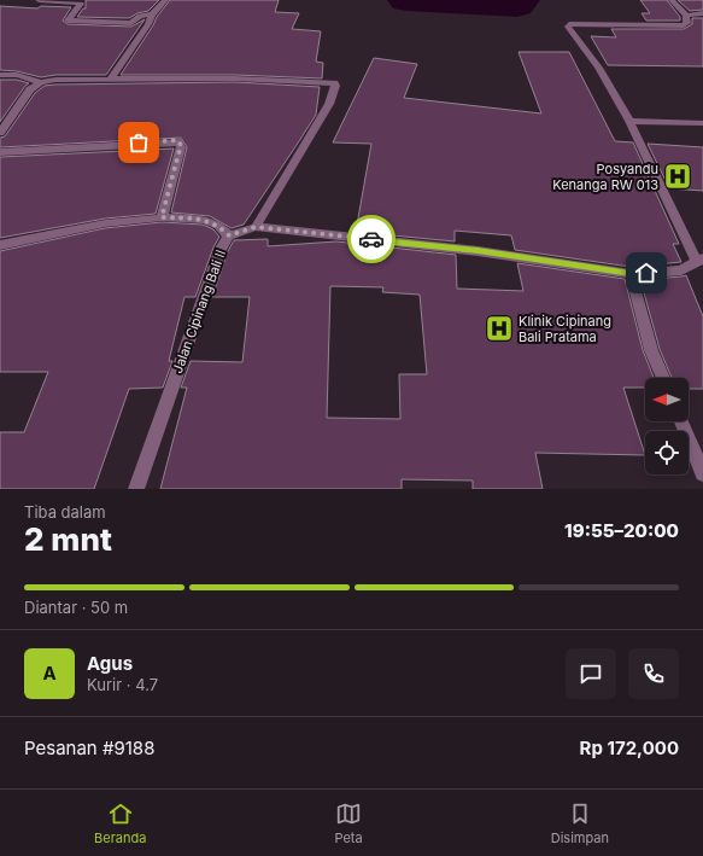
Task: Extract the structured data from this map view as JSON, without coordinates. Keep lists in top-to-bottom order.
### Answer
{
  "streets": {
    "street": ["Jalan Cipinang Bali II"]
  },
  "places": {
    "hospital": ["Posyandu Kenanga RW 013", "Klinik Cipinang Bali Pratama"]
  },
  "north": "left",
  "page": {
    "heading": ["2 mnt", "Tiba dalam", "19:55–20:00"],
    "panel": [
      "Agus",
      "Kurir · 4.7",
      "Pesanan #9188",
      "Rp 172,000"
    ],
    "bar": "Diantar · 50 m",
    "round": "A",
    "tabs": ["Beranda", "Peta", "Disimpan"]
  }
}
